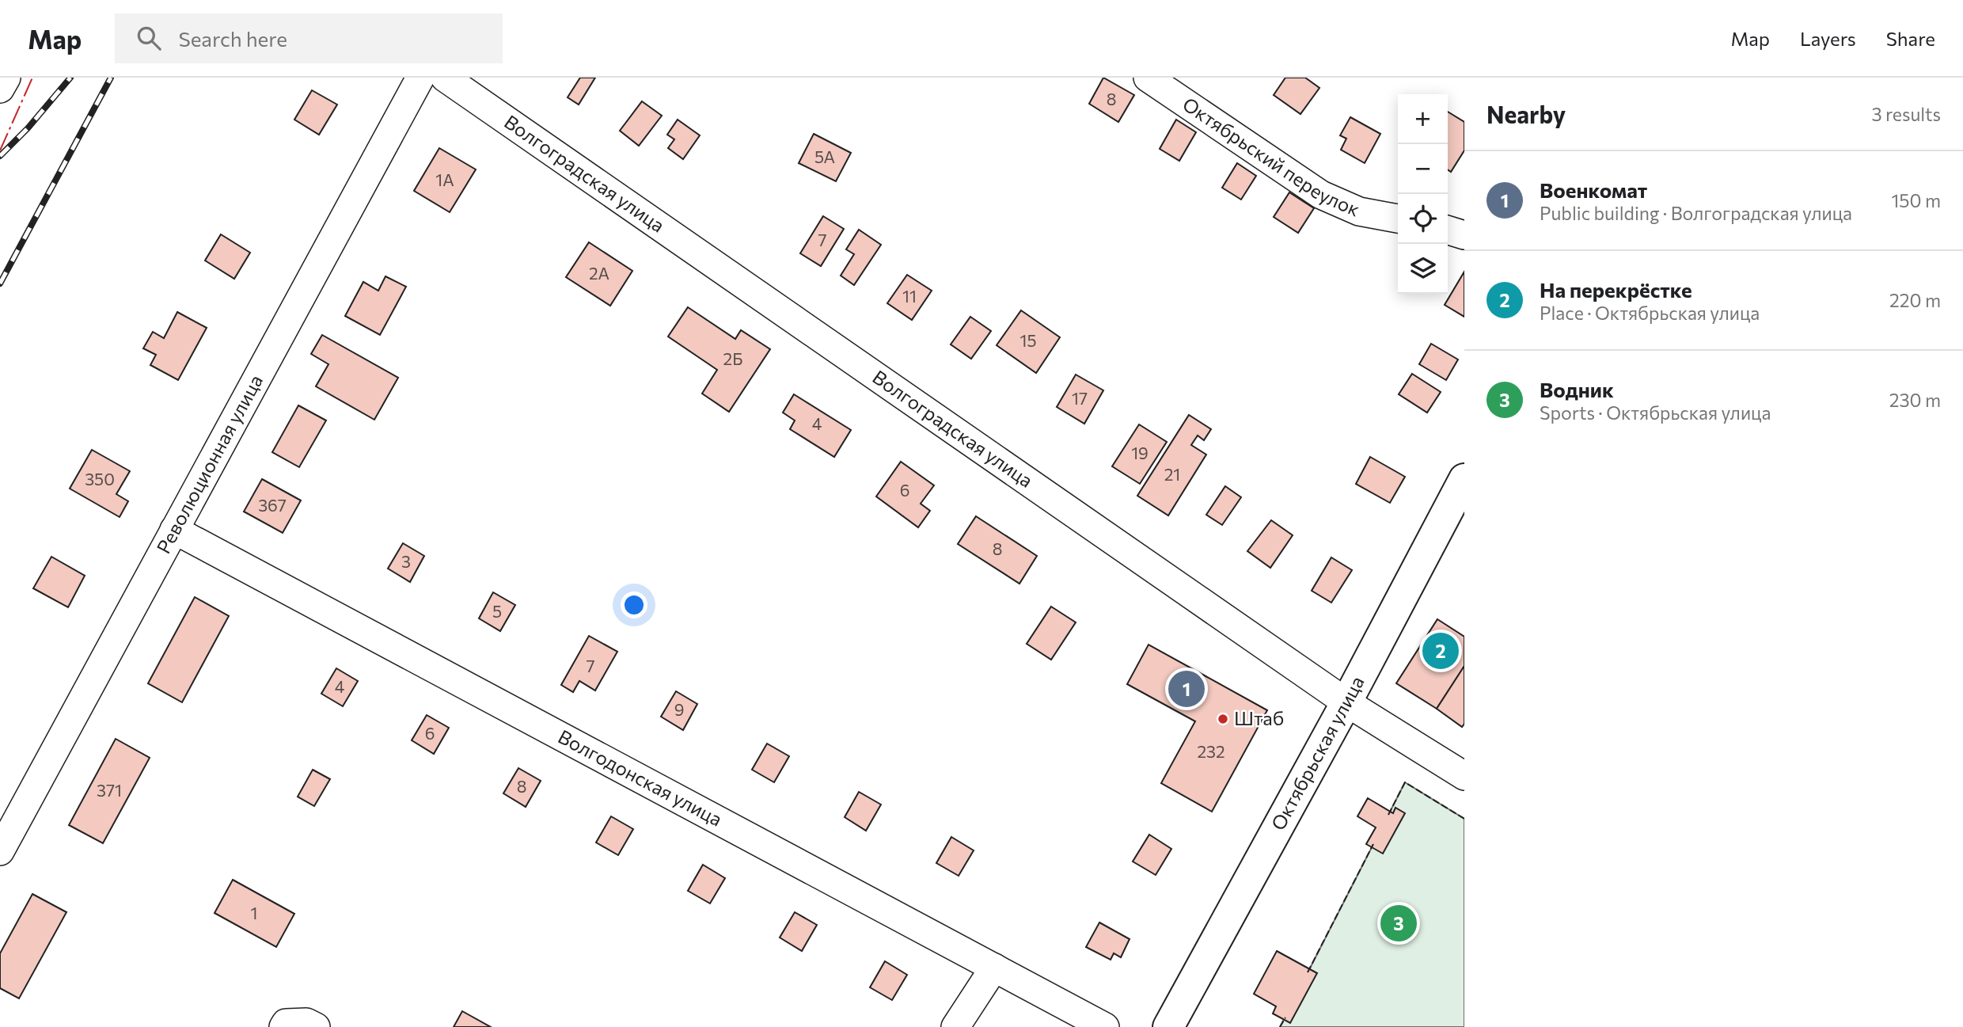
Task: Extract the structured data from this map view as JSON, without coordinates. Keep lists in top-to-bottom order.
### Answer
{
  "streets": {
    "main road": ["Октябрьская улица"],
    "street": [
      "Октябрьский переулок",
      "Волгоградская улица",
      "Революционная улица",
      "Волгодонская улица"
    ]
  },
  "crossings": [
    ["Волгоградская улица", "Октябрьская улица"],
    ["Революционная улица", "Волгодонская улица"]
  ],
  "places": ["Штаб"],
  "house_numbers": [
    "8",
    "5А",
    "1А",
    "7",
    "2А",
    "11",
    "15",
    "2Б",
    "17",
    "4",
    "19",
    "21",
    "350",
    "6",
    "367",
    "8",
    "3",
    "5",
    "7",
    "4",
    "9",
    "6",
    "232",
    "8",
    "371",
    "1"
  ],
  "page": {
    "header": "Map",
    "search": "Search here",
    "nav": ["Map", "Layers", "Share"],
    "heading": ["Nearby", "3 results"],
    "map_buttons": ["+", "−"],
    "list": [
      {
        "mark": "1",
        "name": "Военкомат",
        "note": "Public building · Волгоградская улица",
        "value": "150 m"
      },
      {
        "mark": "2",
        "name": "На перекрёстке",
        "note": "Place · Октябрьская улица",
        "value": "220 m"
      },
      {
        "mark": "3",
        "name": "Водник",
        "note": "Sports · Октябрьская улица",
        "value": "230 m"
      }
    ],
    "pins": ["2", "1", "3"]
  }
}
